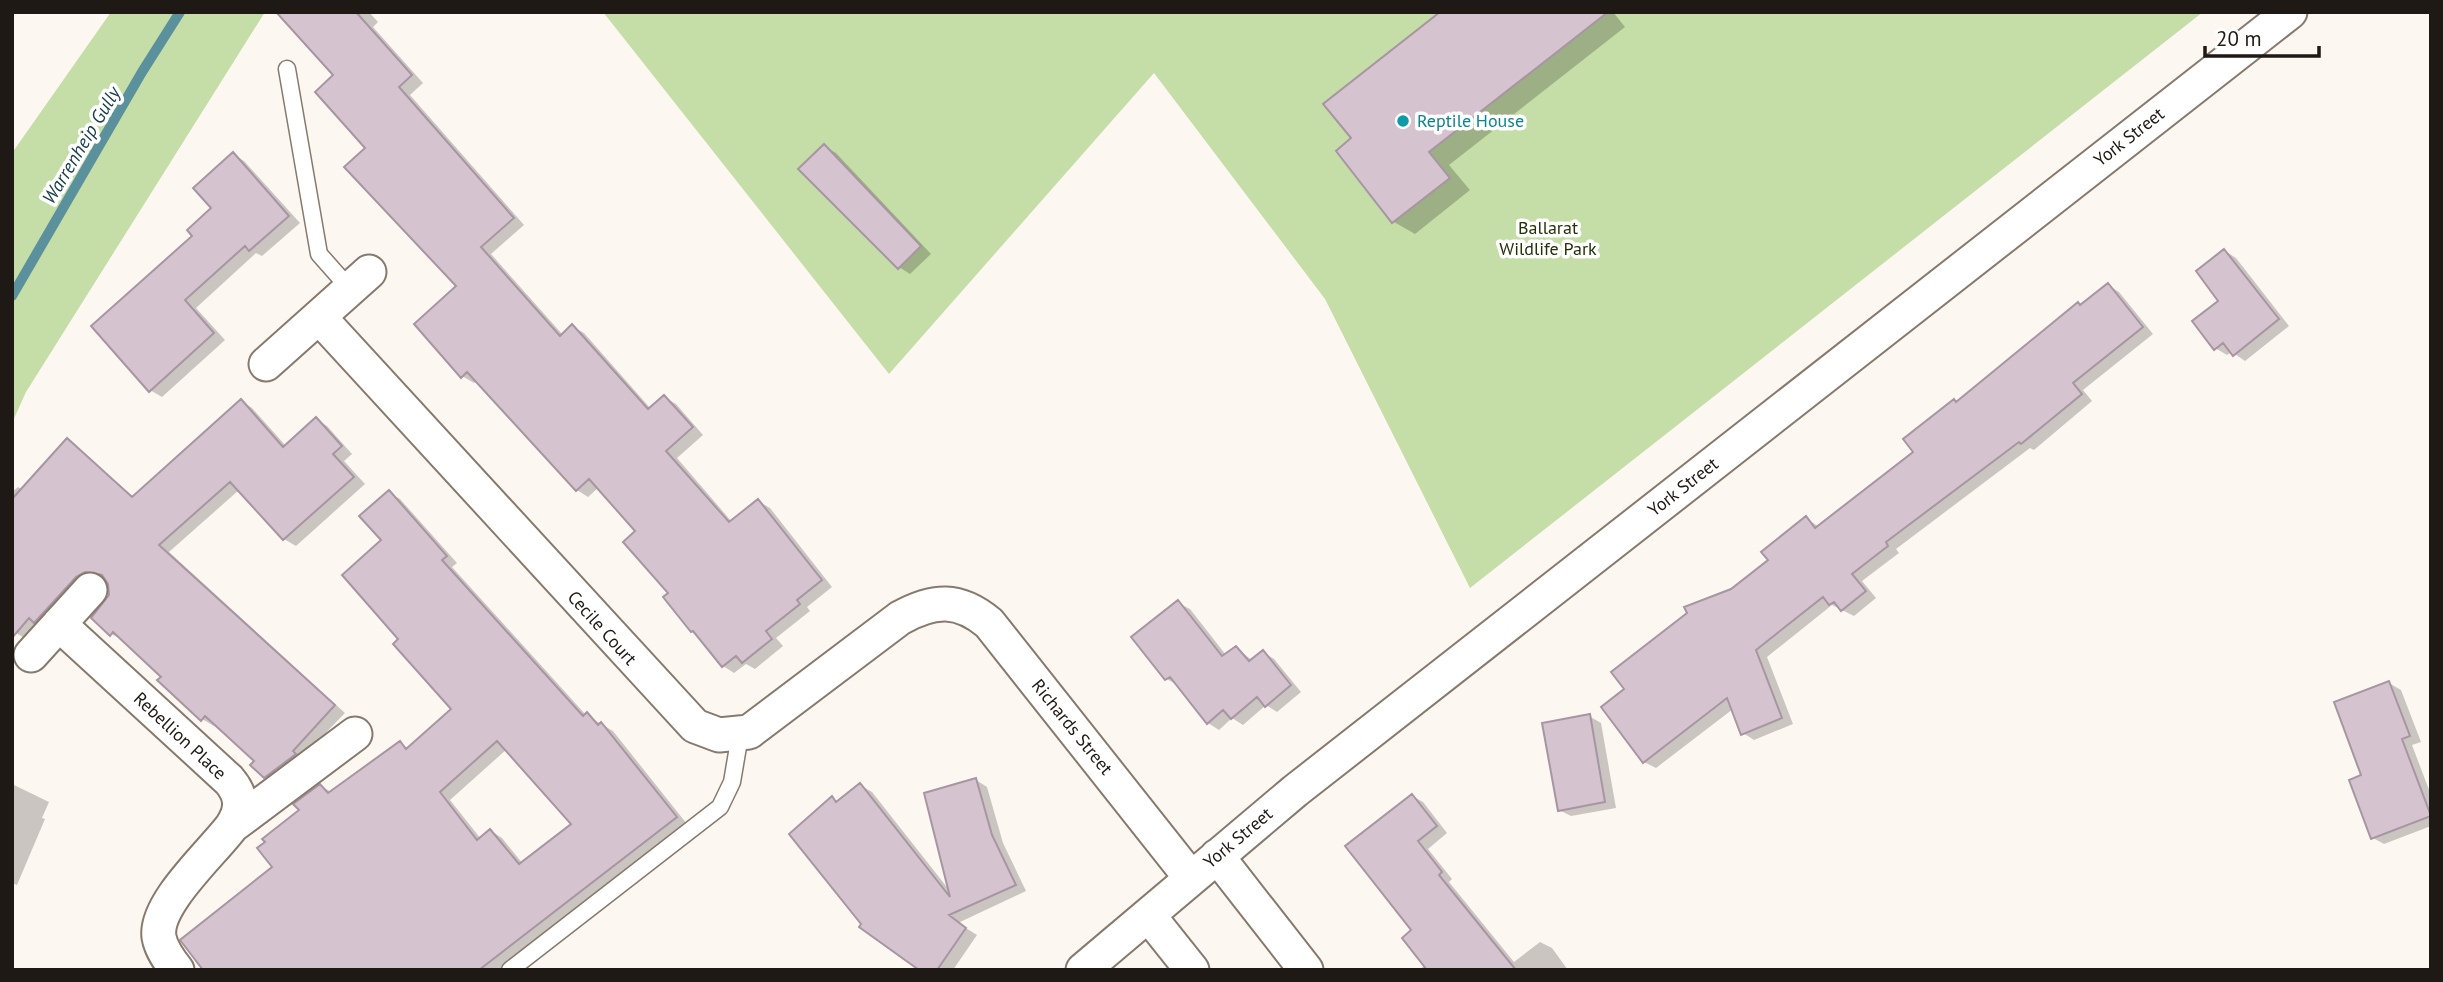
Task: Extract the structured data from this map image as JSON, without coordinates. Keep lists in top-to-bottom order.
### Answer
{
  "streets": {
    "street": [
      "York Street",
      "Cecile Court",
      "Richards Street",
      "Rebellion Place"
    ]
  },
  "crossings": [
    ["York Street", "Richards Street"],
    ["Cecile Court", "Richards Street"]
  ],
  "water": ["Warrenheip Gully"],
  "parks": ["Ballarat Wildlife Park"],
  "places": ["Reptile House"],
  "scale_bar": "20 m"
}
